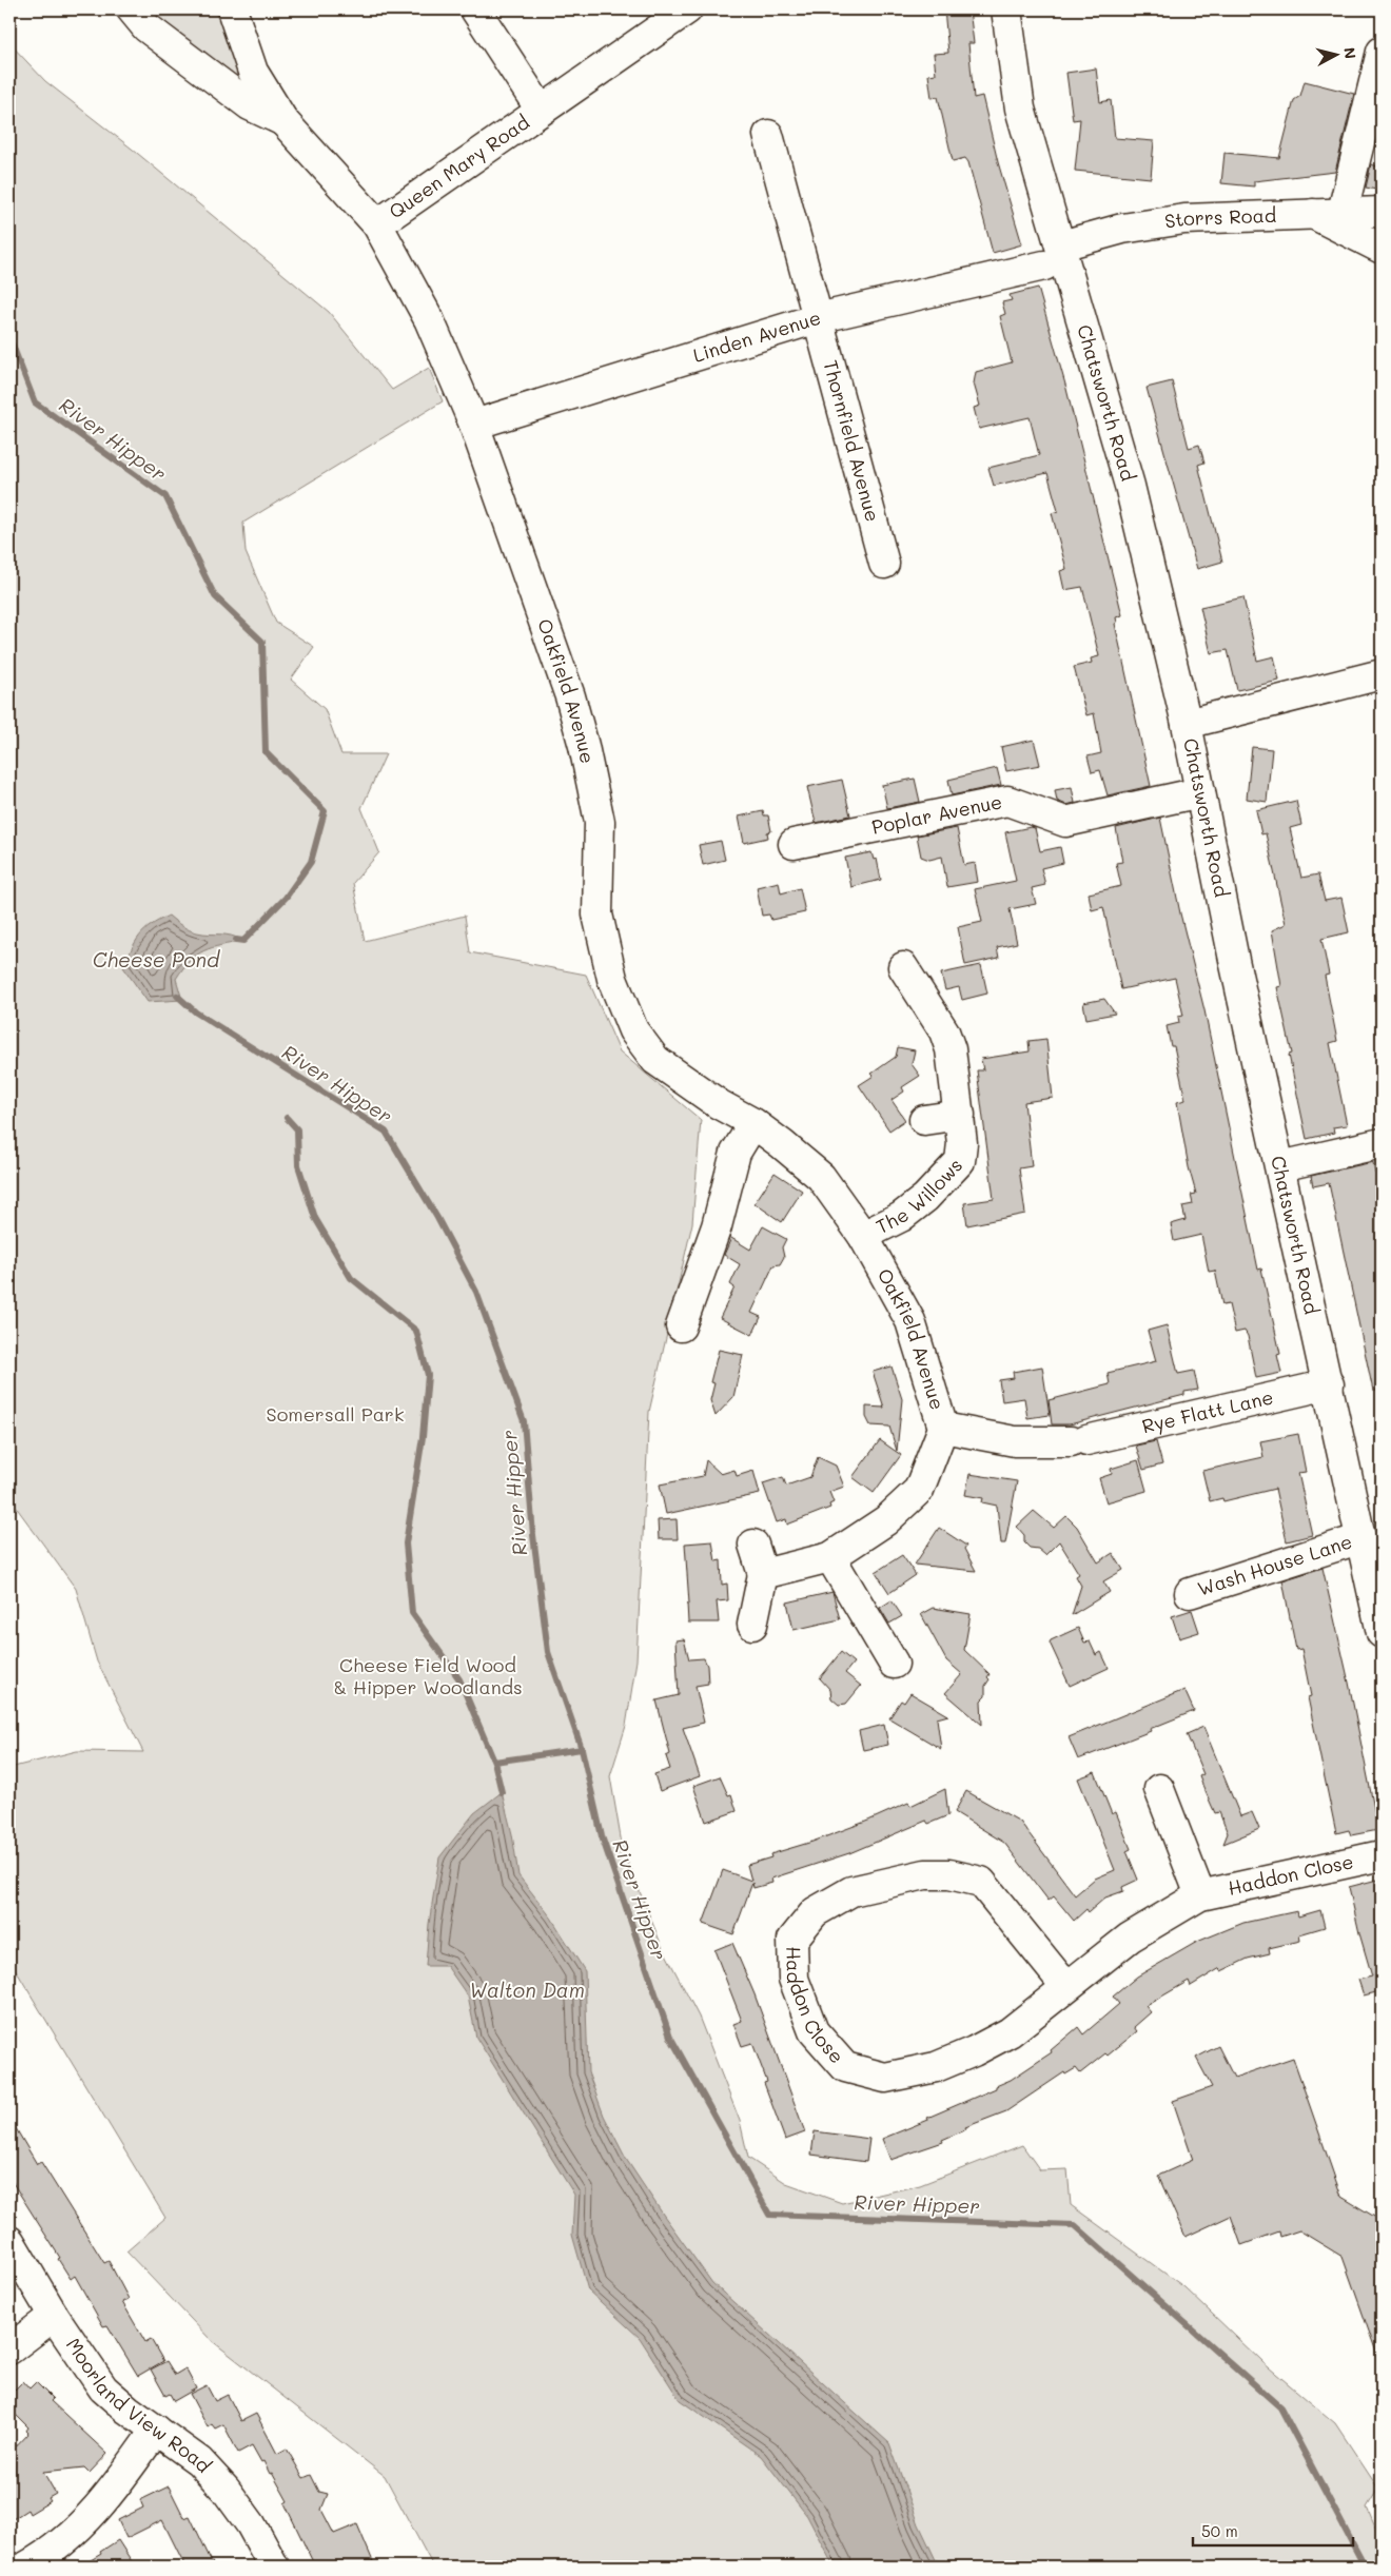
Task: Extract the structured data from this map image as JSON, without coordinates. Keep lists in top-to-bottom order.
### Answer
{
  "streets": {
    "main road": [
      "Queen Mary Road",
      "Storrs Road",
      "Linden Avenue",
      "Chatsworth Road",
      "Thornfield Avenue",
      "Oakfield Avenue",
      "Poplar Avenue",
      "The Willows",
      "Rye Flatt Lane",
      "Wash House Lane",
      "Haddon Close",
      "Moorland View Road"
    ]
  },
  "crossings": [
    ["Queen Mary Road", "Oakfield Avenue"],
    ["Storrs Road", "Linden Avenue"],
    ["Storrs Road", "Chatsworth Road"],
    ["Linden Avenue", "Chatsworth Road"],
    ["Linden Avenue", "Thornfield Avenue"],
    ["Linden Avenue", "Oakfield Avenue"],
    ["Chatsworth Road", "Poplar Avenue"],
    ["Chatsworth Road", "Rye Flatt Lane"],
    ["Chatsworth Road", "Wash House Lane"],
    ["Oakfield Avenue", "The Willows"],
    ["Oakfield Avenue", "Rye Flatt Lane"]
  ],
  "water": ["River Hipper", "Cheese Pond", "Walton Dam"],
  "parks": ["Somersall Park", "Cheese Field Wood & Hipper Woodlands"],
  "scale_bar": "50 m",
  "north": "right"
}
